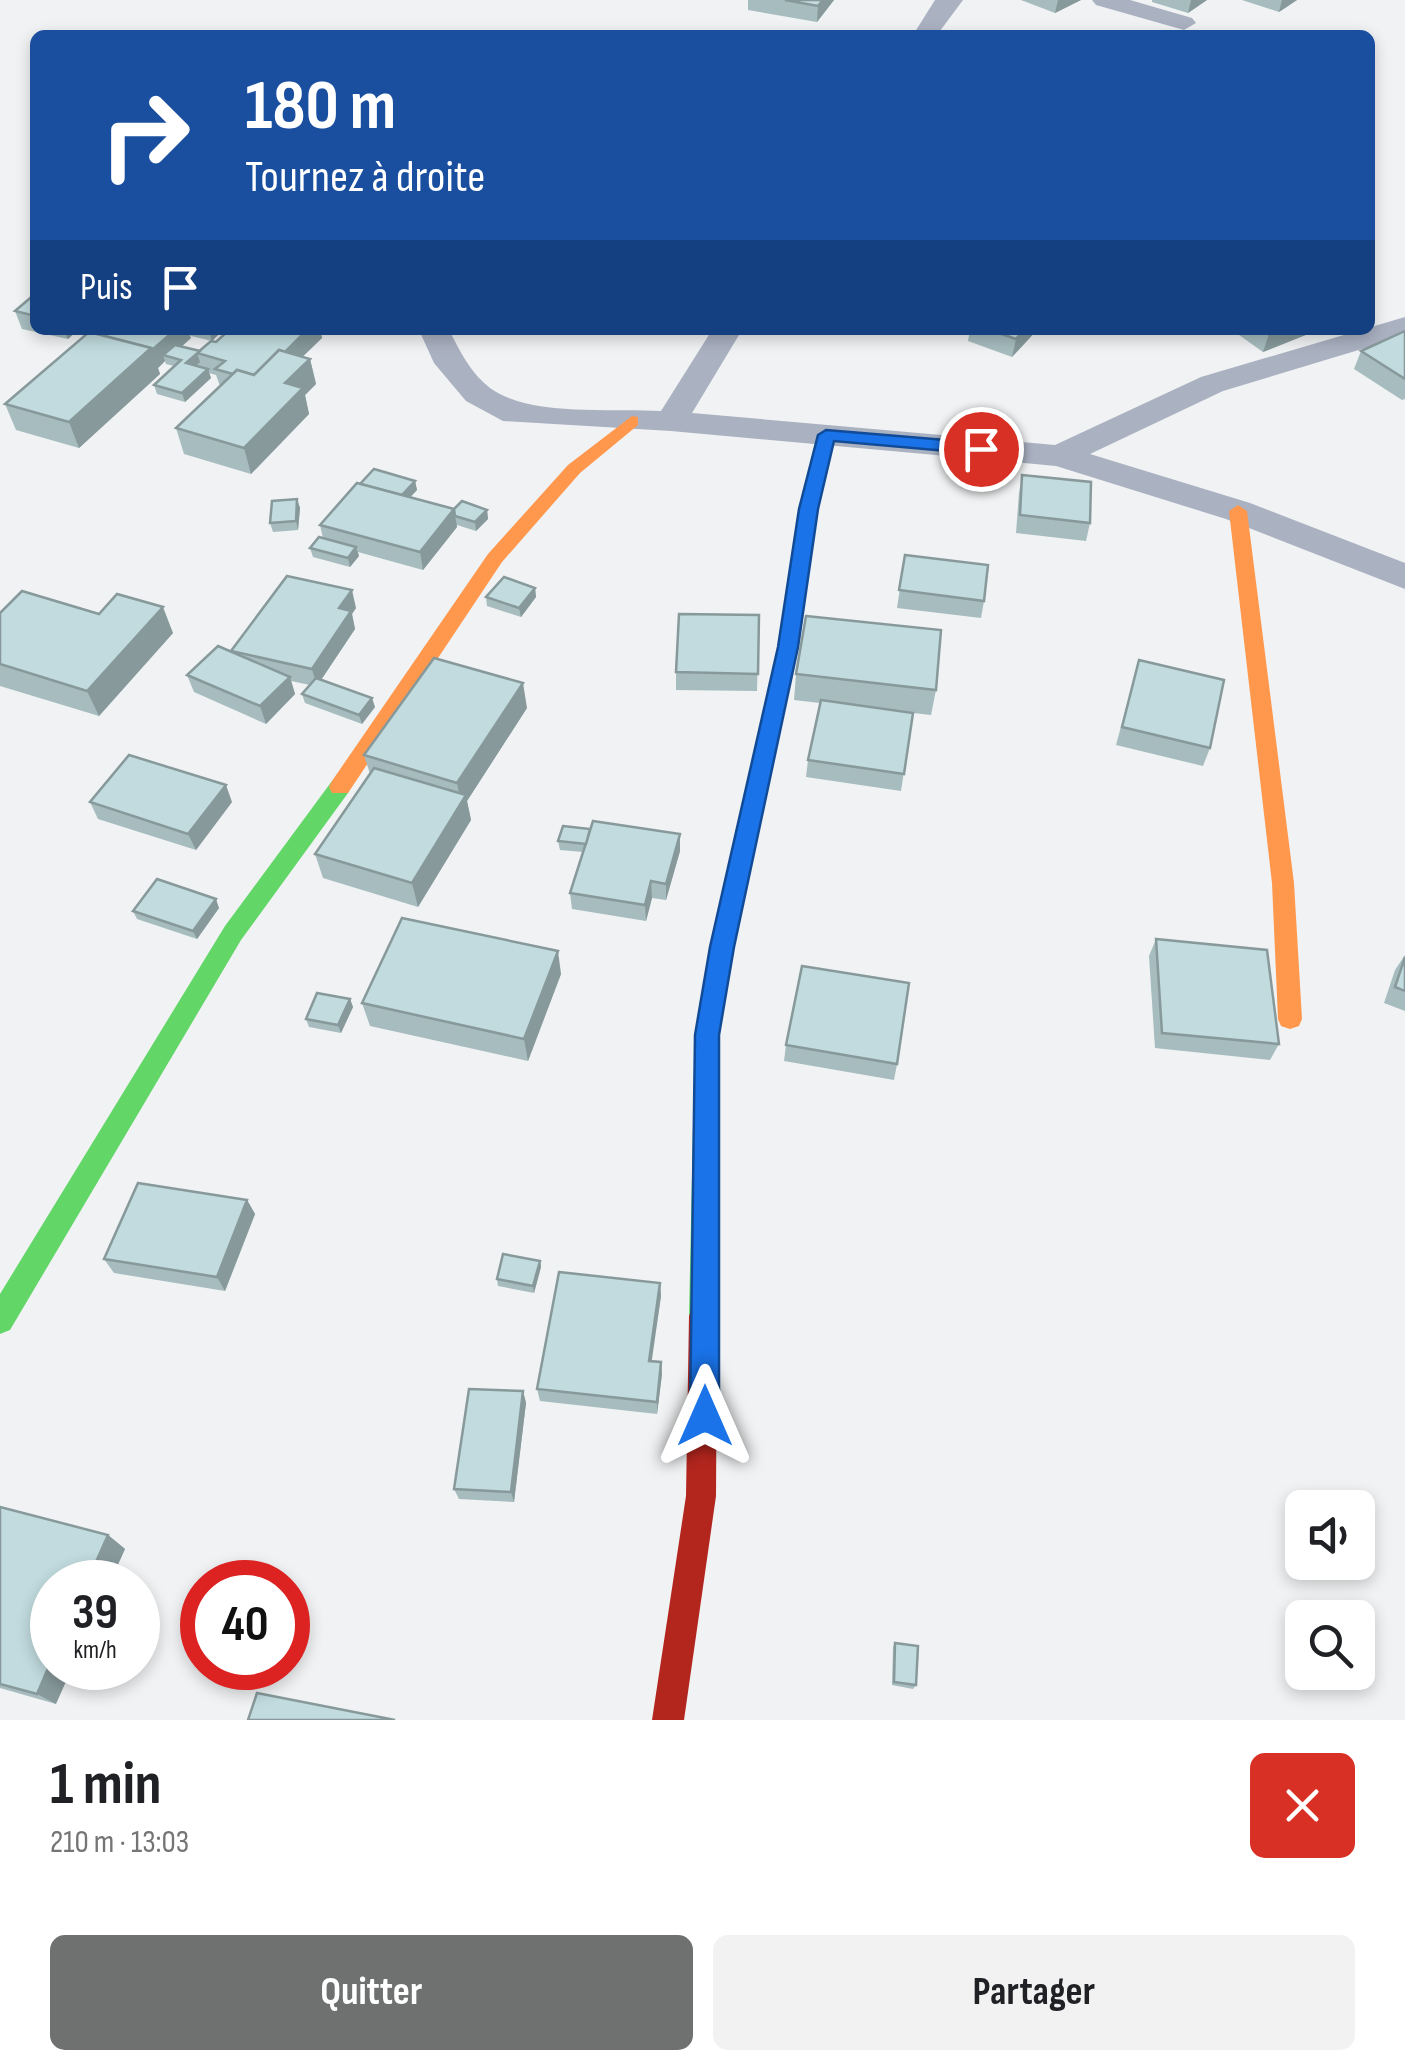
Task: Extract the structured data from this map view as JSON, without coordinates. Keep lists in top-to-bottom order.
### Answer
{
  "page": {
    "turn": ["180 m", "Tournez à droite"],
    "then": "Puis",
    "speed": "39 km/h",
    "limit": "40",
    "heading": ["1 min", "210 m · 13:03"],
    "buttons": ["Quitter", "Partager"]
  }
}
